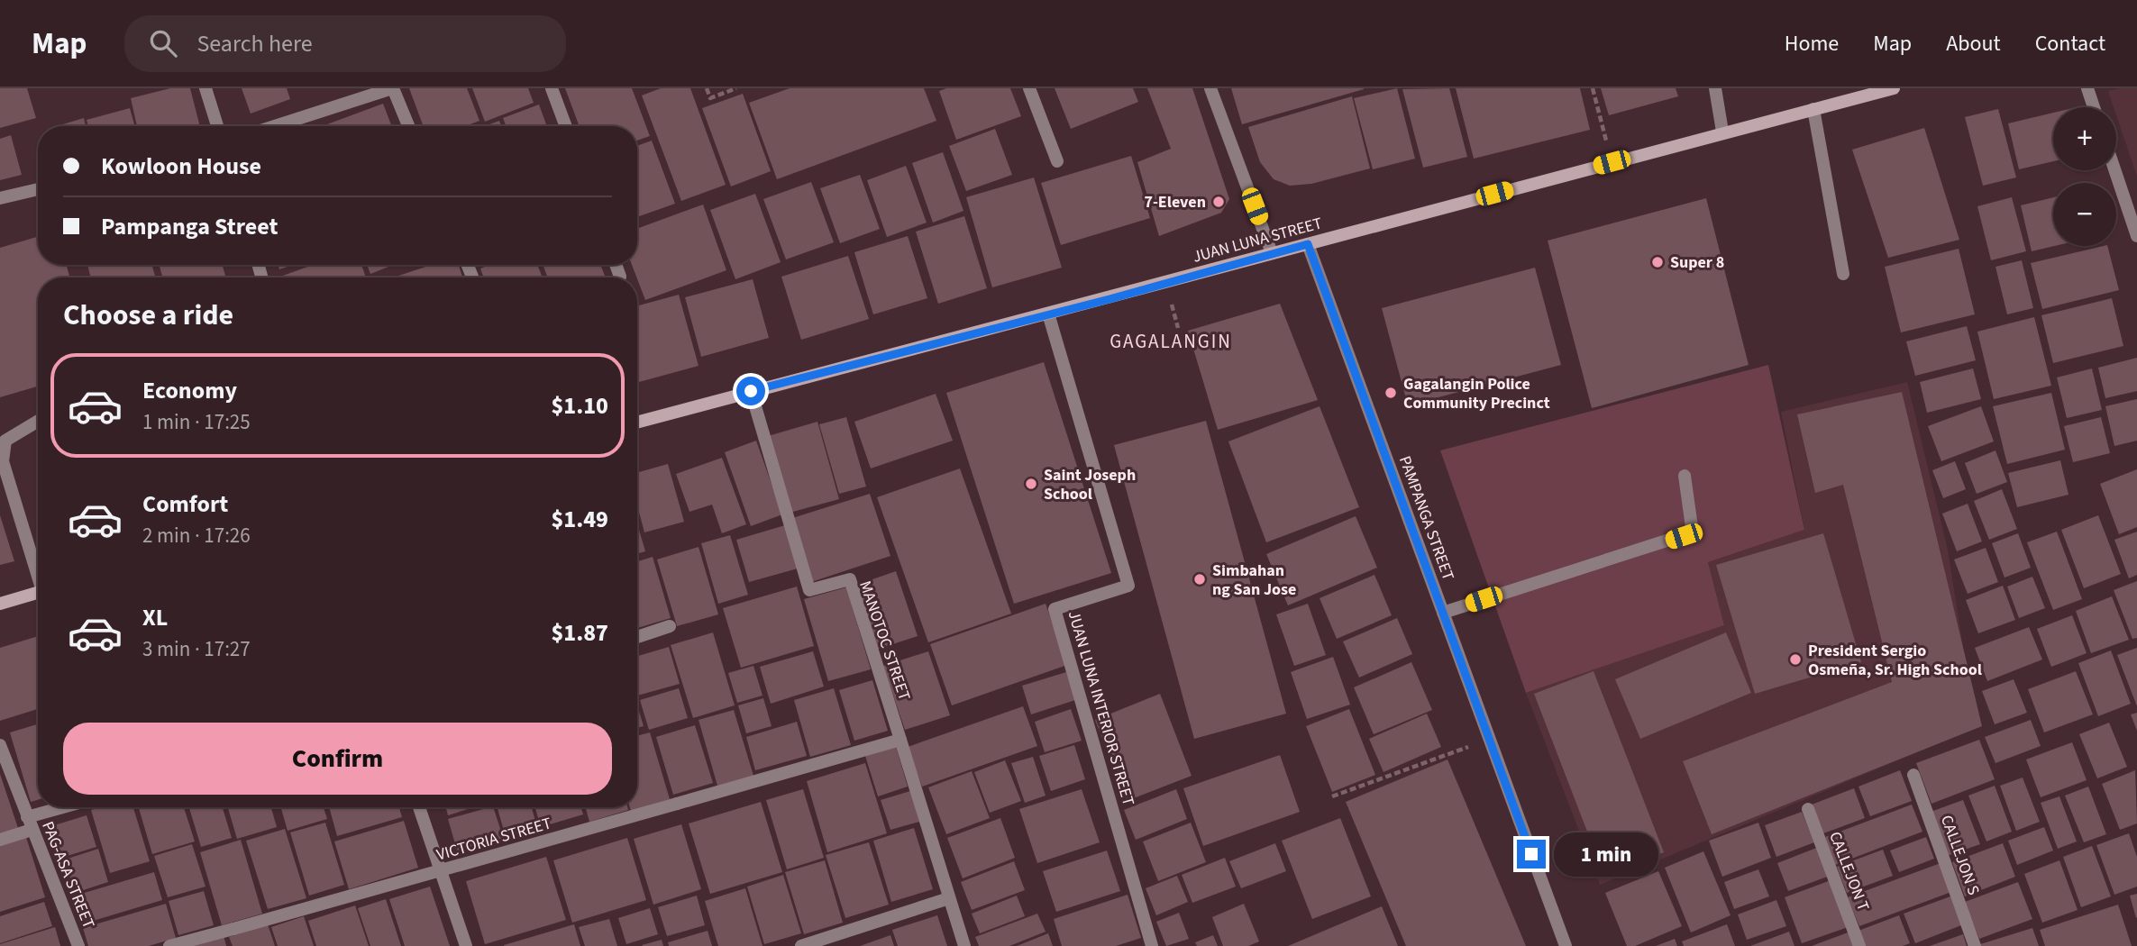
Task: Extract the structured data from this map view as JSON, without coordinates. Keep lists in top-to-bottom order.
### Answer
{
  "streets": {
    "main road": ["JUAN LUNA STREET"],
    "street": [
      "PAMPANGA STREET",
      "MANOTOC STREET",
      "JUAN LUNA INTERIOR STREET",
      "VICTORIA STREET",
      "CALLEJON S",
      "CALLEJON T",
      "PAG-ASA STREET"
    ]
  },
  "crossings": [
    ["JUAN LUNA STREET", "PAMPANGA STREET"],
    ["JUAN LUNA STREET", "MANOTOC STREET"],
    ["JUAN LUNA STREET", "JUAN LUNA INTERIOR STREET"],
    ["MANOTOC STREET", "VICTORIA STREET"]
  ],
  "districts": ["GAGALANGIN"],
  "places": [
    "7-Eleven",
    "Super 8",
    "Gagalangin Police Community Precinct",
    "Saint Joseph School",
    "Simbahan ng San Jose",
    "President Sergio Osmeña, Sr. High School"
  ],
  "page": {
    "header": "Map",
    "search": "Search here",
    "nav": [
      "Home",
      "Map",
      "About",
      "Contact"
    ],
    "map_buttons": ["+", "−"],
    "banner": ["Kowloon House", "Pampanga Street"],
    "heading": "Choose a ride",
    "list": [
      {
        "name": "Economy",
        "note": "1 min · 17:25",
        "value": "$1.10"
      },
      {
        "name": "Comfort",
        "note": "2 min · 17:26",
        "value": "$1.49"
      },
      {
        "name": "XL",
        "note": "3 min · 17:27",
        "value": "$1.87"
      }
    ],
    "buttons": "Confirm",
    "bubble": "1 min"
  }
}
